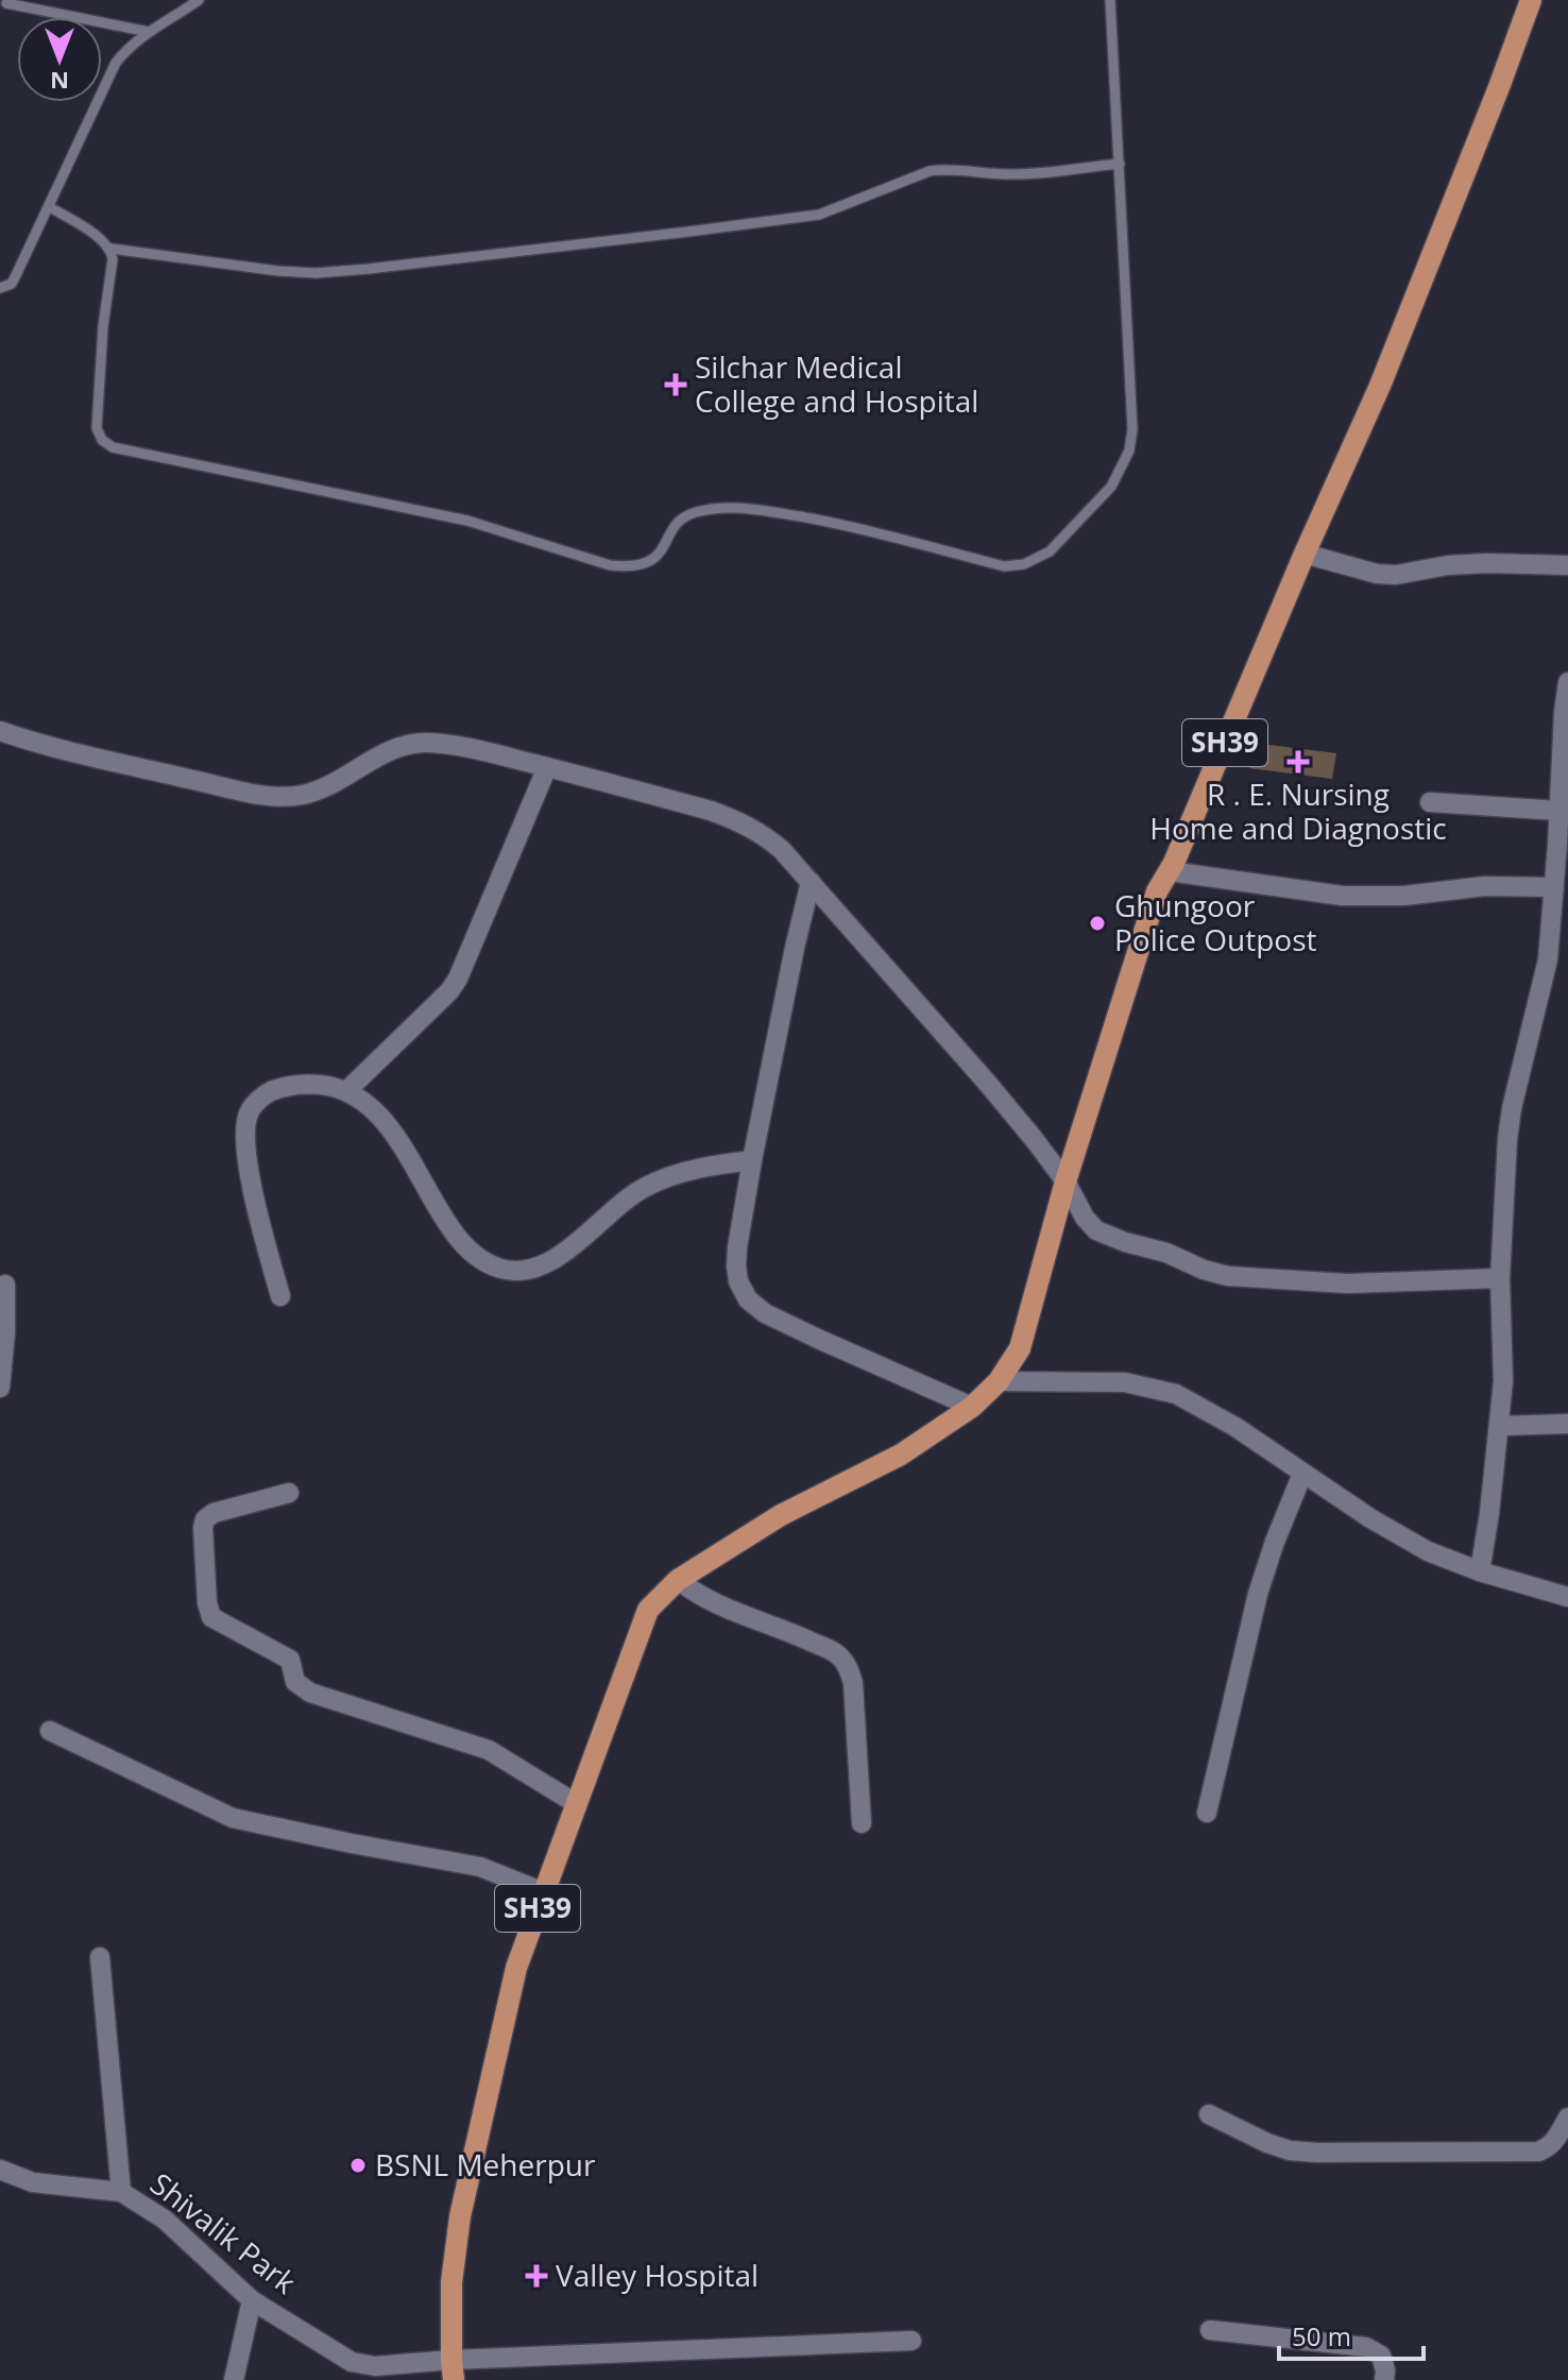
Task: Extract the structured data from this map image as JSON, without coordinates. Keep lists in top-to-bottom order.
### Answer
{
  "streets": {
    "main road": ["SH39"],
    "street": ["Shivalik Park"]
  },
  "crossings": [
    ["SH39", "Shivalik Park"]
  ],
  "places": {
    "health": ["Silchar Medical College and Hospital", "R . E. Nursing Home and Diagnostic", "Valley Hospital"],
    "other": ["Ghungoor Police Outpost", "BSNL Meherpur"]
  },
  "scale_bar": "50 m",
  "north": "bottom"
}
